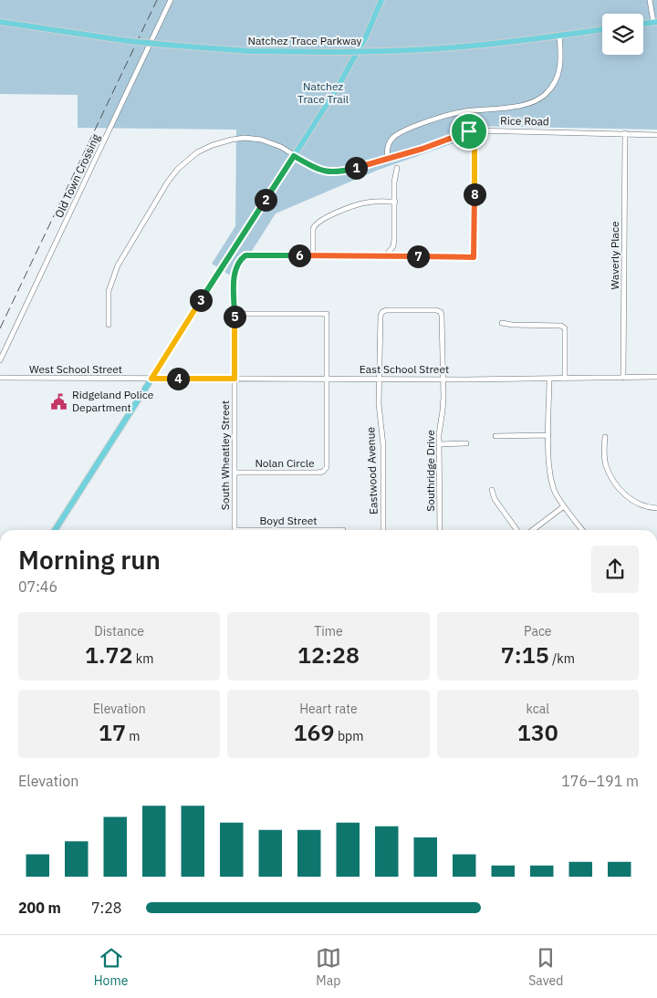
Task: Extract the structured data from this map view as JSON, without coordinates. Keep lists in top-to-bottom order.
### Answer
{
  "streets": {
    "main road": ["Natchez Trace Parkway"],
    "street": [
      "Rice Road",
      "Old Town Crossing",
      "Waverly Place",
      "West School Street",
      "East School Street",
      "South Wheatley Street",
      "Nolan Circle",
      "Eastwood Avenue",
      "Southridge Drive"
    ]
  },
  "crossings": [
    ["Rice Road", "Waverly Place"],
    ["Waverly Place", "East School Street"],
    ["West School Street", "East School Street"],
    ["East School Street", "South Wheatley Street"],
    ["East School Street", "Nolan Circle"],
    ["East School Street", "Eastwood Avenue"],
    ["East School Street", "Southridge Drive"],
    ["South Wheatley Street", "Nolan Circle"],
    ["Eastwood Avenue", "Southridge Drive"]
  ],
  "parks": ["Natchez Trace Trail"],
  "places": {
    "public building": ["Ridgeland Police Department"]
  },
  "page": {
    "pins": [
      "1",
      "8",
      "2",
      "6",
      "7",
      "3",
      "5",
      "4"
    ],
    "heading": ["Morning run", "07:46"],
    "stats": [
      ["Distance", "1.72 km"],
      ["Time", "12:28"],
      ["Pace", "7:15 /km"],
      ["Elevation", "17 m"],
      ["Heart rate", "169 bpm"],
      ["kcal", "130"]
    ],
    "chart": ["Elevation", "176–191 m"],
    "list": [
      {
        "name": "200 m",
        "note": "7:28"
      }
    ],
    "tabs": ["Home", "Map", "Saved"]
  }
}
